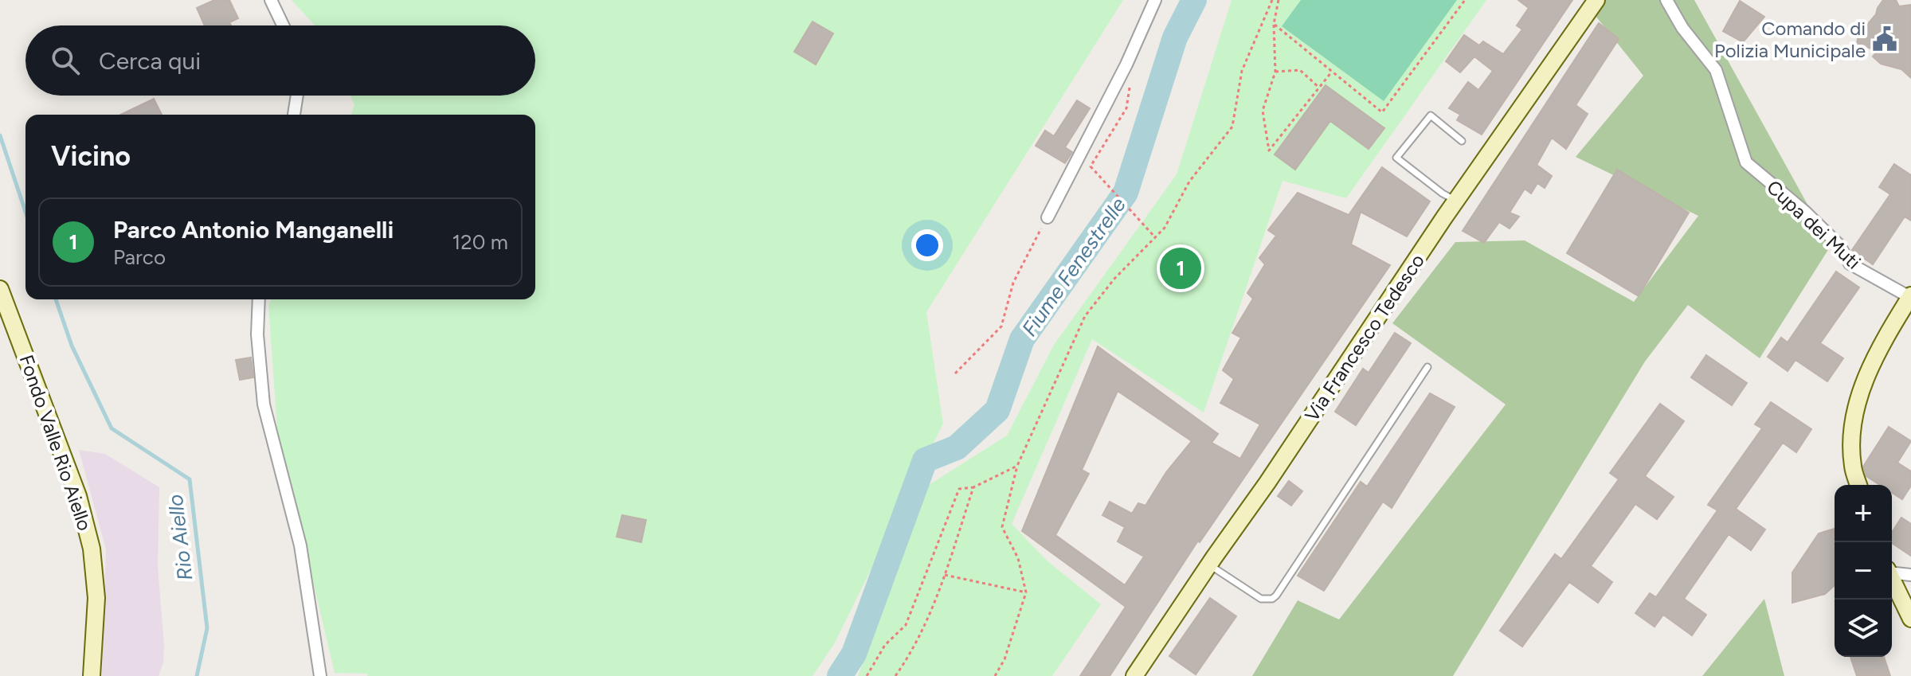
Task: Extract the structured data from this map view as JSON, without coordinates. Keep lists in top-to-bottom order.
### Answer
{
  "streets": {
    "street": ["Cupa dei Muti", "Via Francesco Tedesco", "Fondo Valle Rio Aiello"]
  },
  "water": ["Fiume Fenestrelle", "Rio Aiello"],
  "places": {
    "public building": ["Comando di Polizia Municipale"]
  },
  "page": {
    "search": "Cerca qui",
    "heading": "Vicino",
    "list": [
      {
        "mark": "1",
        "name": "Parco Antonio Manganelli",
        "note": "Parco",
        "value": "120 m"
      }
    ],
    "pins": "1",
    "map_buttons": ["+", "−"]
  }
}
